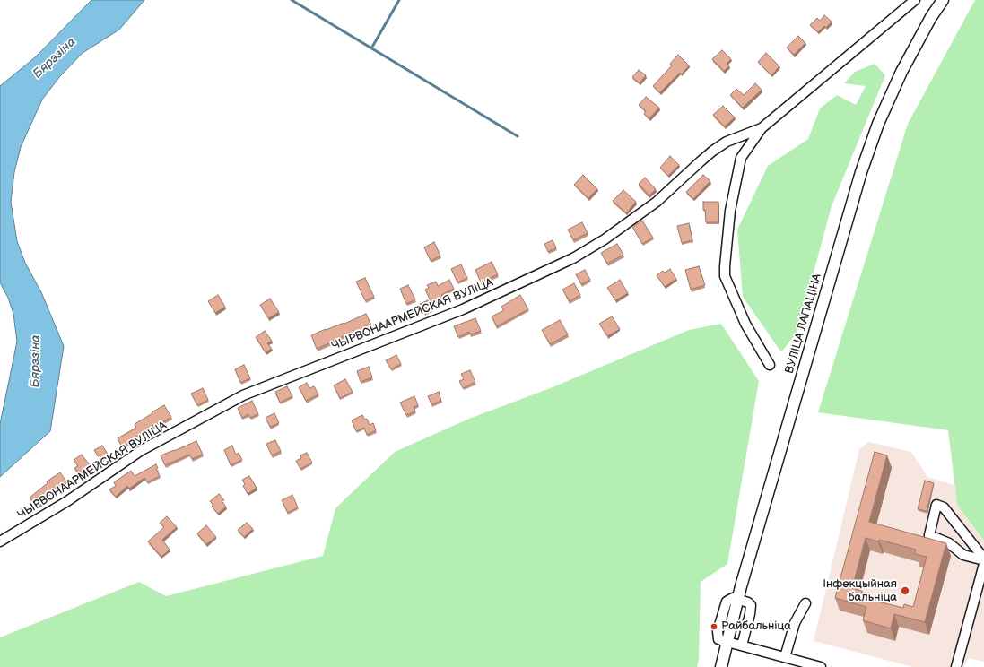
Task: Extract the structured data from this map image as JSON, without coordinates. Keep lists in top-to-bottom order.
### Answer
{
  "streets": {
    "main road": ["ВУЛІЦА ЛАПАЦІНА"],
    "street": ["ЧЫРВОНААРМЕЙСКАЯ ВУЛІЦА"]
  },
  "water": ["Бярэзіна"],
  "places": ["Інфекцыйная бальніца", "Райбальніца"]
}
